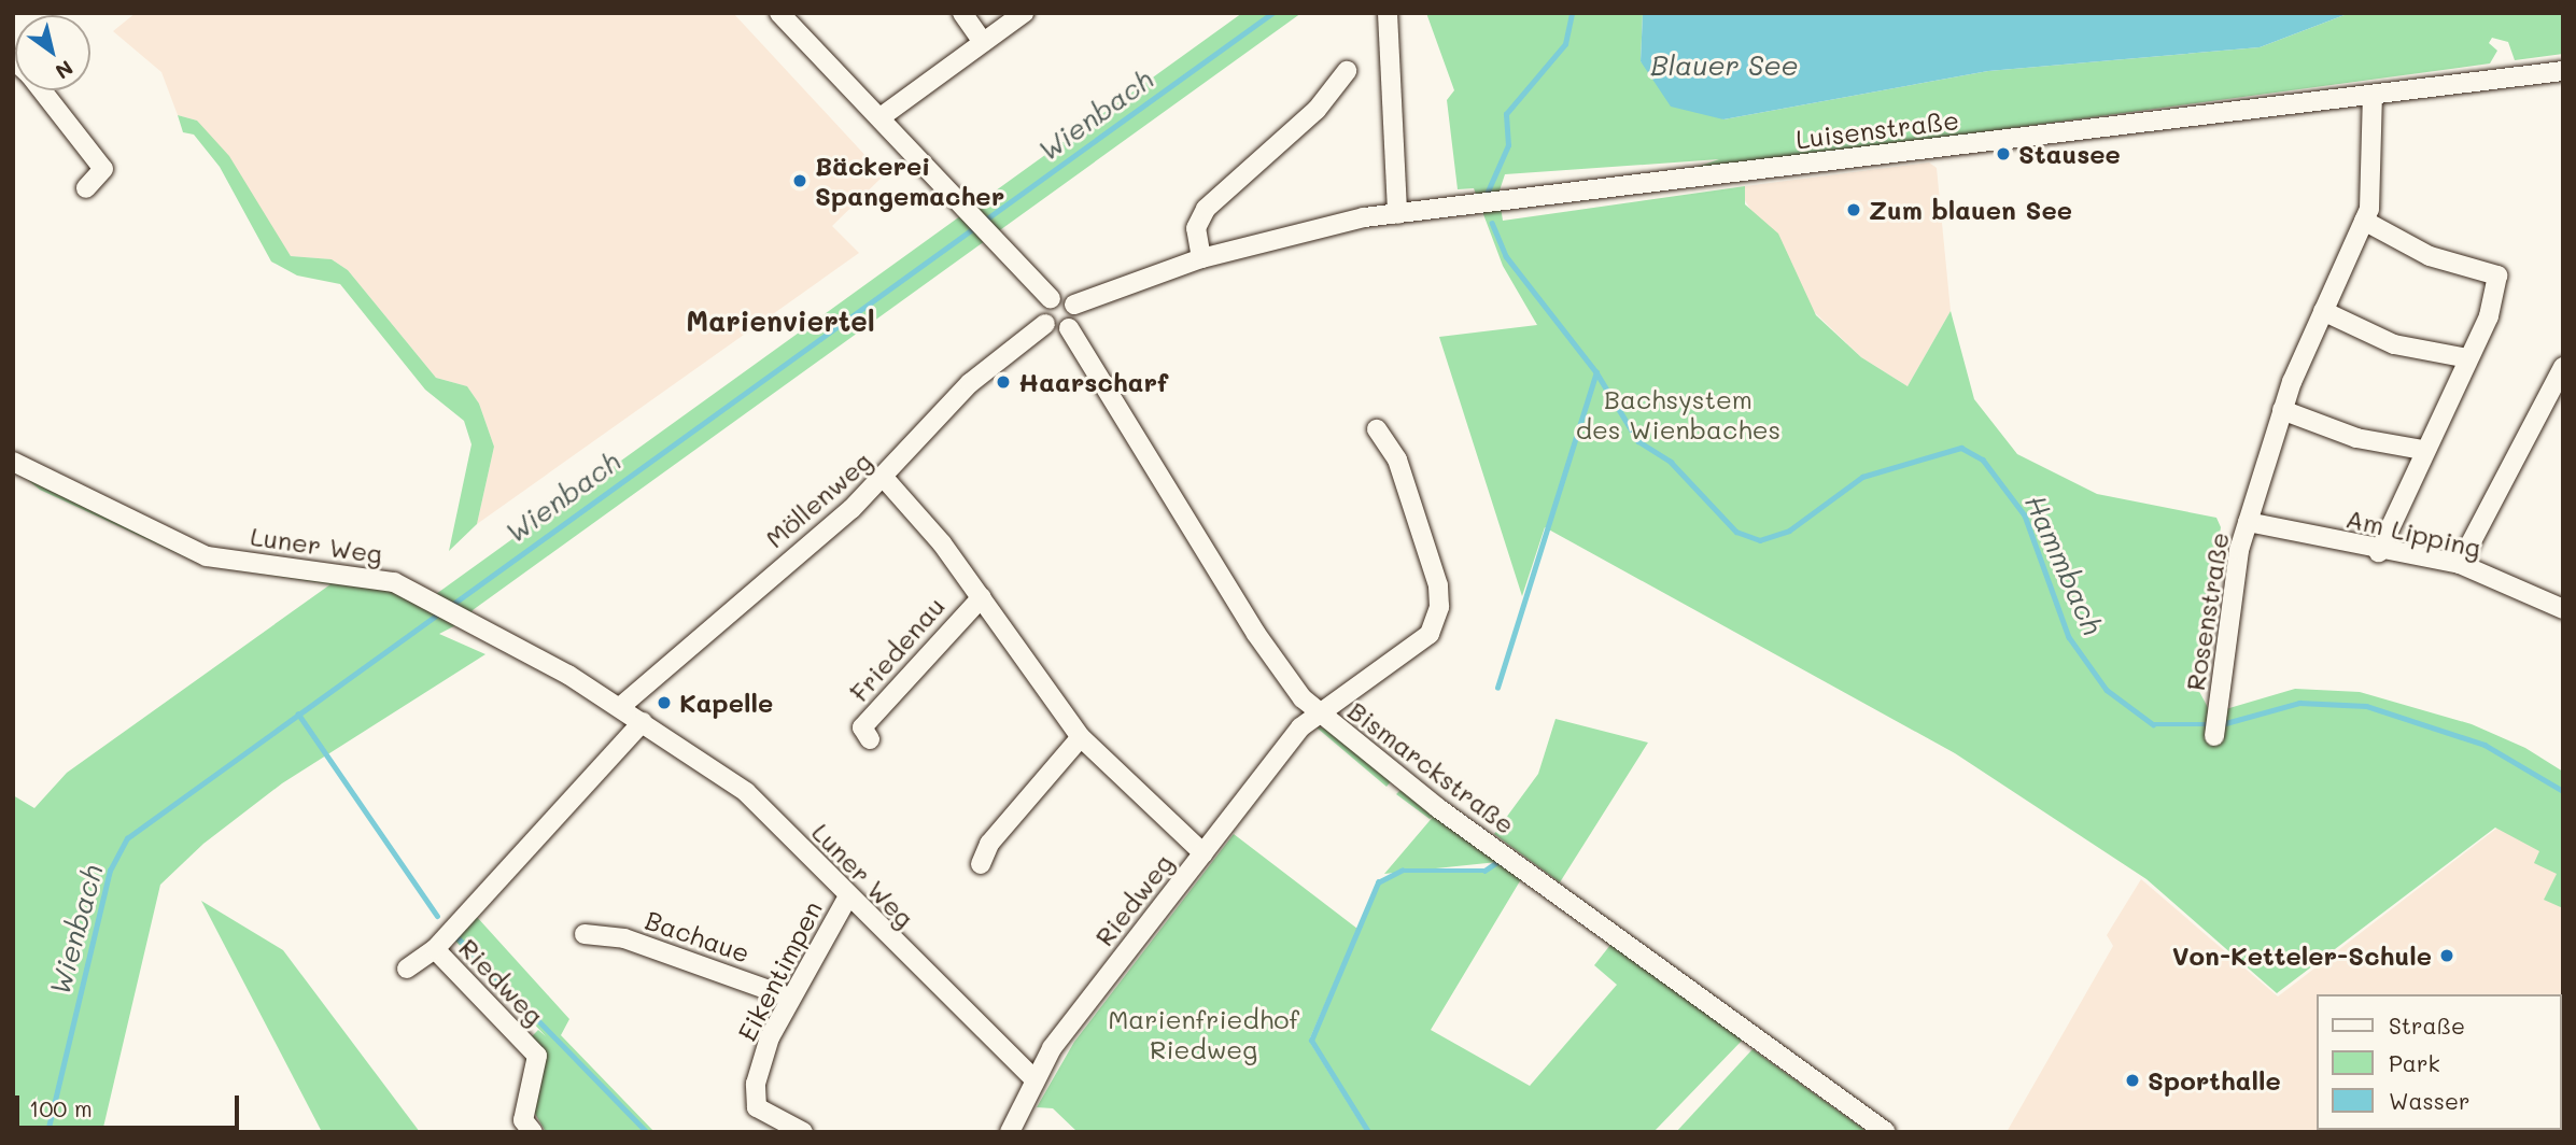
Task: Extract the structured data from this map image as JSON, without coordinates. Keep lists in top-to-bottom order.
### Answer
{
  "streets": {
    "street": [
      "Luisenstraße",
      "Möllenweg",
      "Am Lipping",
      "Luner Weg",
      "Rosenstraße",
      "Friedenau",
      "Bismarckstraße",
      "Riedweg",
      "Bachaue",
      "Eikentimpen"
    ]
  },
  "crossings": [
    ["Luisenstraße", "Rosenstraße"],
    ["Möllenweg", "Luner Weg"],
    ["Möllenweg", "Friedenau"],
    ["Am Lipping", "Rosenstraße"],
    ["Luner Weg", "Riedweg"],
    ["Luner Weg", "Eikentimpen"],
    ["Friedenau", "Riedweg"],
    ["Bismarckstraße", "Riedweg"],
    ["Bachaue", "Eikentimpen"]
  ],
  "districts": ["Marienviertel"],
  "water": ["Blauer See", "Wienbach", "Hammbach"],
  "parks": ["Bachsystem des Wienbaches", "Marienfriedhof Riedweg"],
  "places": [
    "Stausee",
    "Bäckerei Spangemacher",
    "Zum blauen See",
    "Haarscharf",
    "Kapelle",
    "Von-Ketteler-Schule",
    "Sporthalle"
  ],
  "legend": ["Straße", "Park", "Wasser"],
  "scale_bar": "100 m",
  "north": "bottom right"
}
